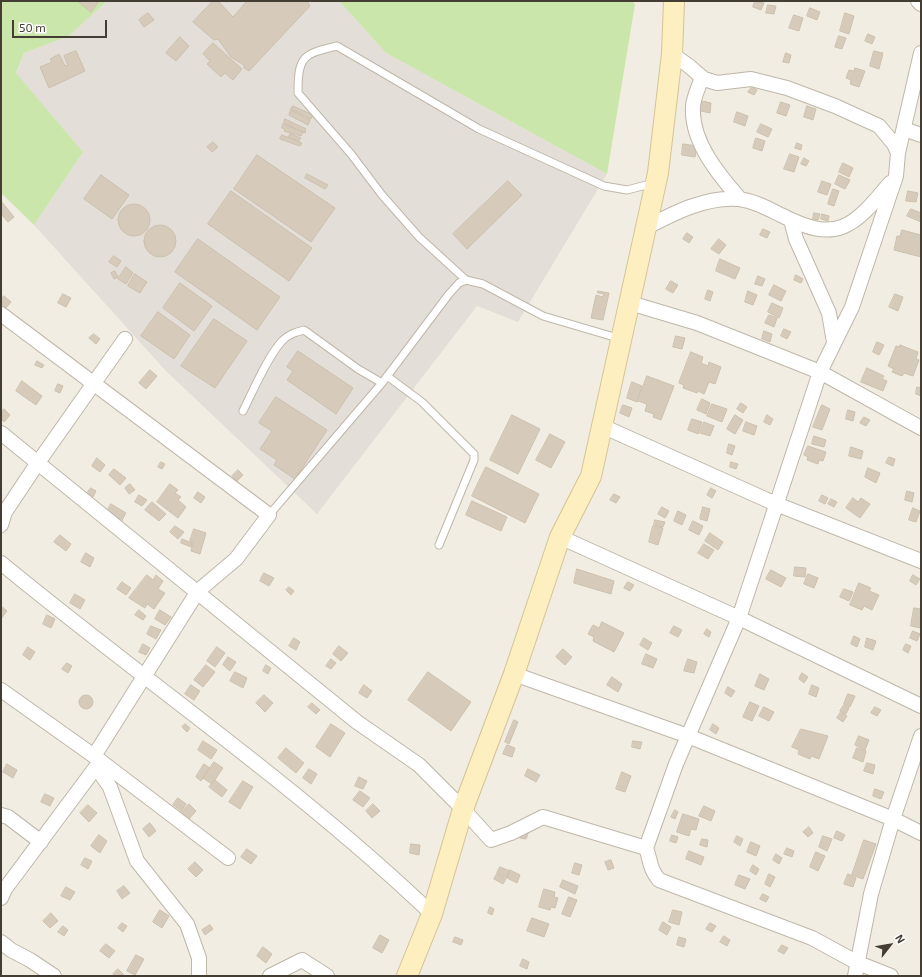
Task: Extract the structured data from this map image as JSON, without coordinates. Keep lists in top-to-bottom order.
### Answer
{
  "scale_bar": "50 m",
  "north": "top right"
}
